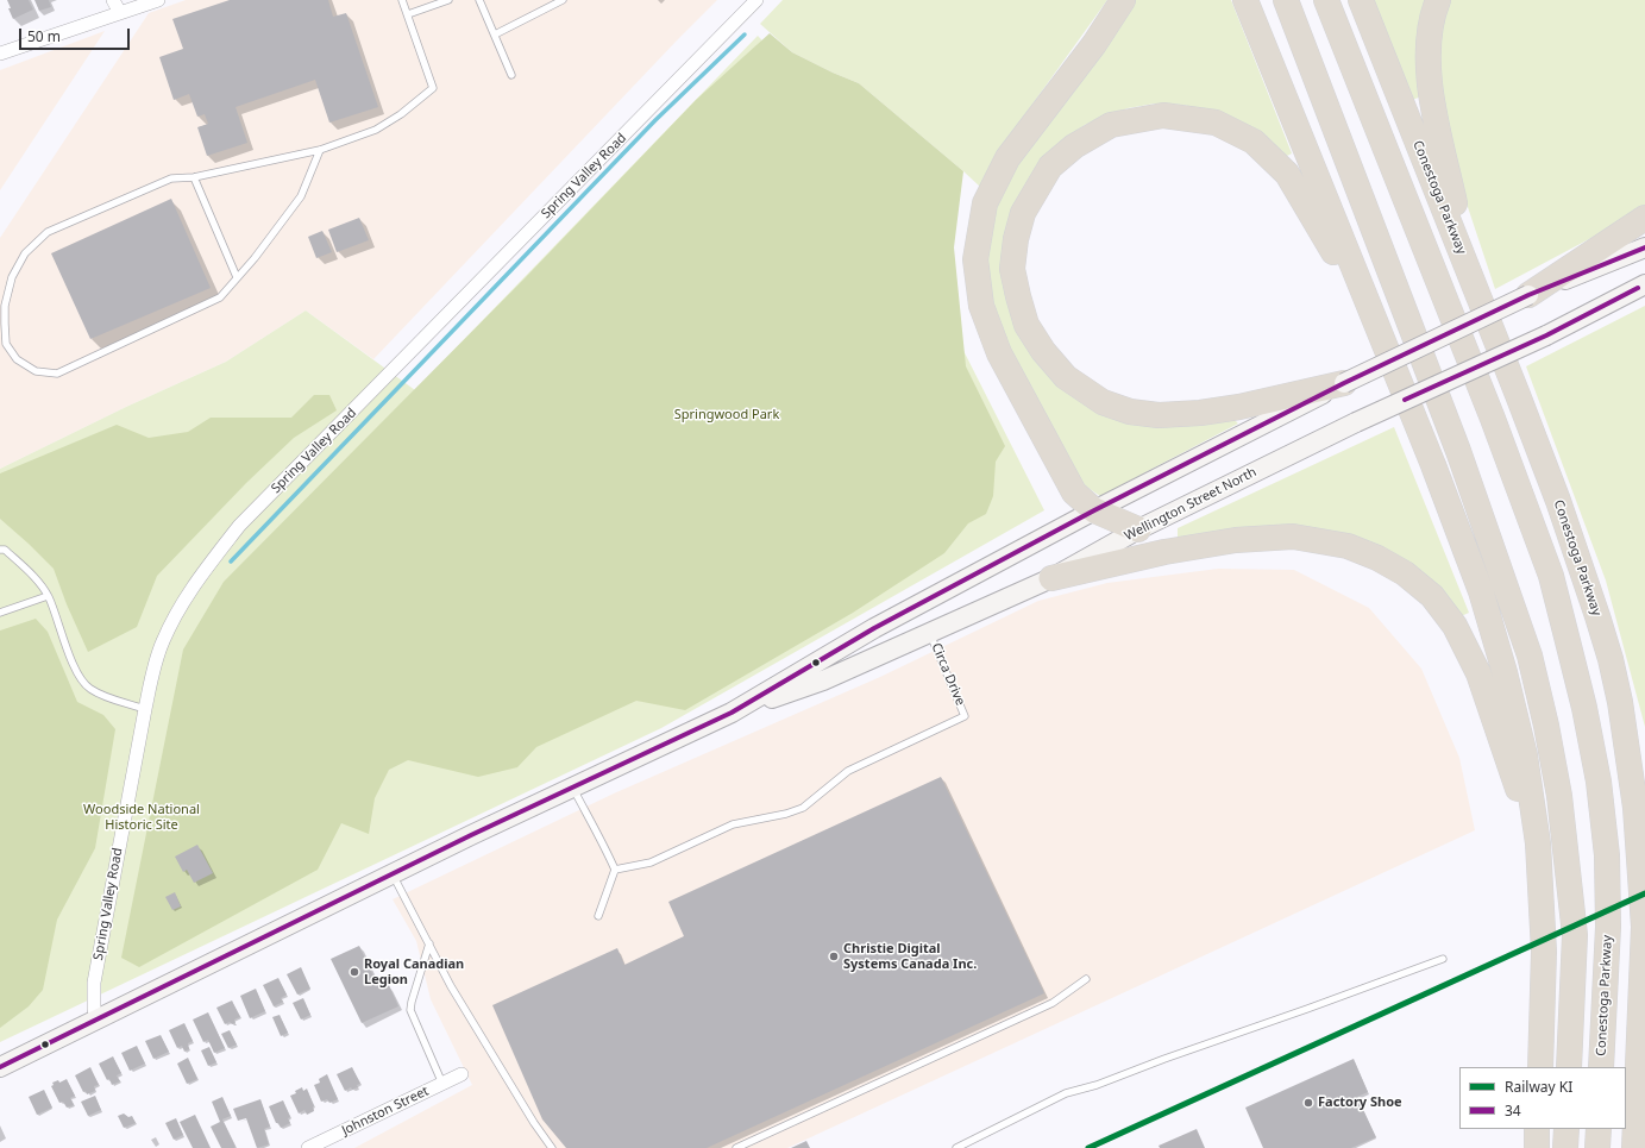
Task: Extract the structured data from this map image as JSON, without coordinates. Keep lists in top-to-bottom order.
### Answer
{
  "streets": {
    "highway": ["Conestoga Parkway"],
    "street": ["Spring Valley Road", "Wellington Street North", "Johnston Street"],
    "lane": ["Circa Drive"]
  },
  "crossings": [
    ["Spring Valley Road", "Wellington Street North"],
    ["Wellington Street North", "Circa Drive"]
  ],
  "parks": ["Springwood Park", "Woodside National Historic Site"],
  "places": ["Christie Digital Systems Canada Inc.", "Royal Canadian Legion", "Factory Shoe"],
  "lines": ["transit line 34", "rail line KI"],
  "legend": ["Railway KI", "34"],
  "scale_bar": "50 m"
}
